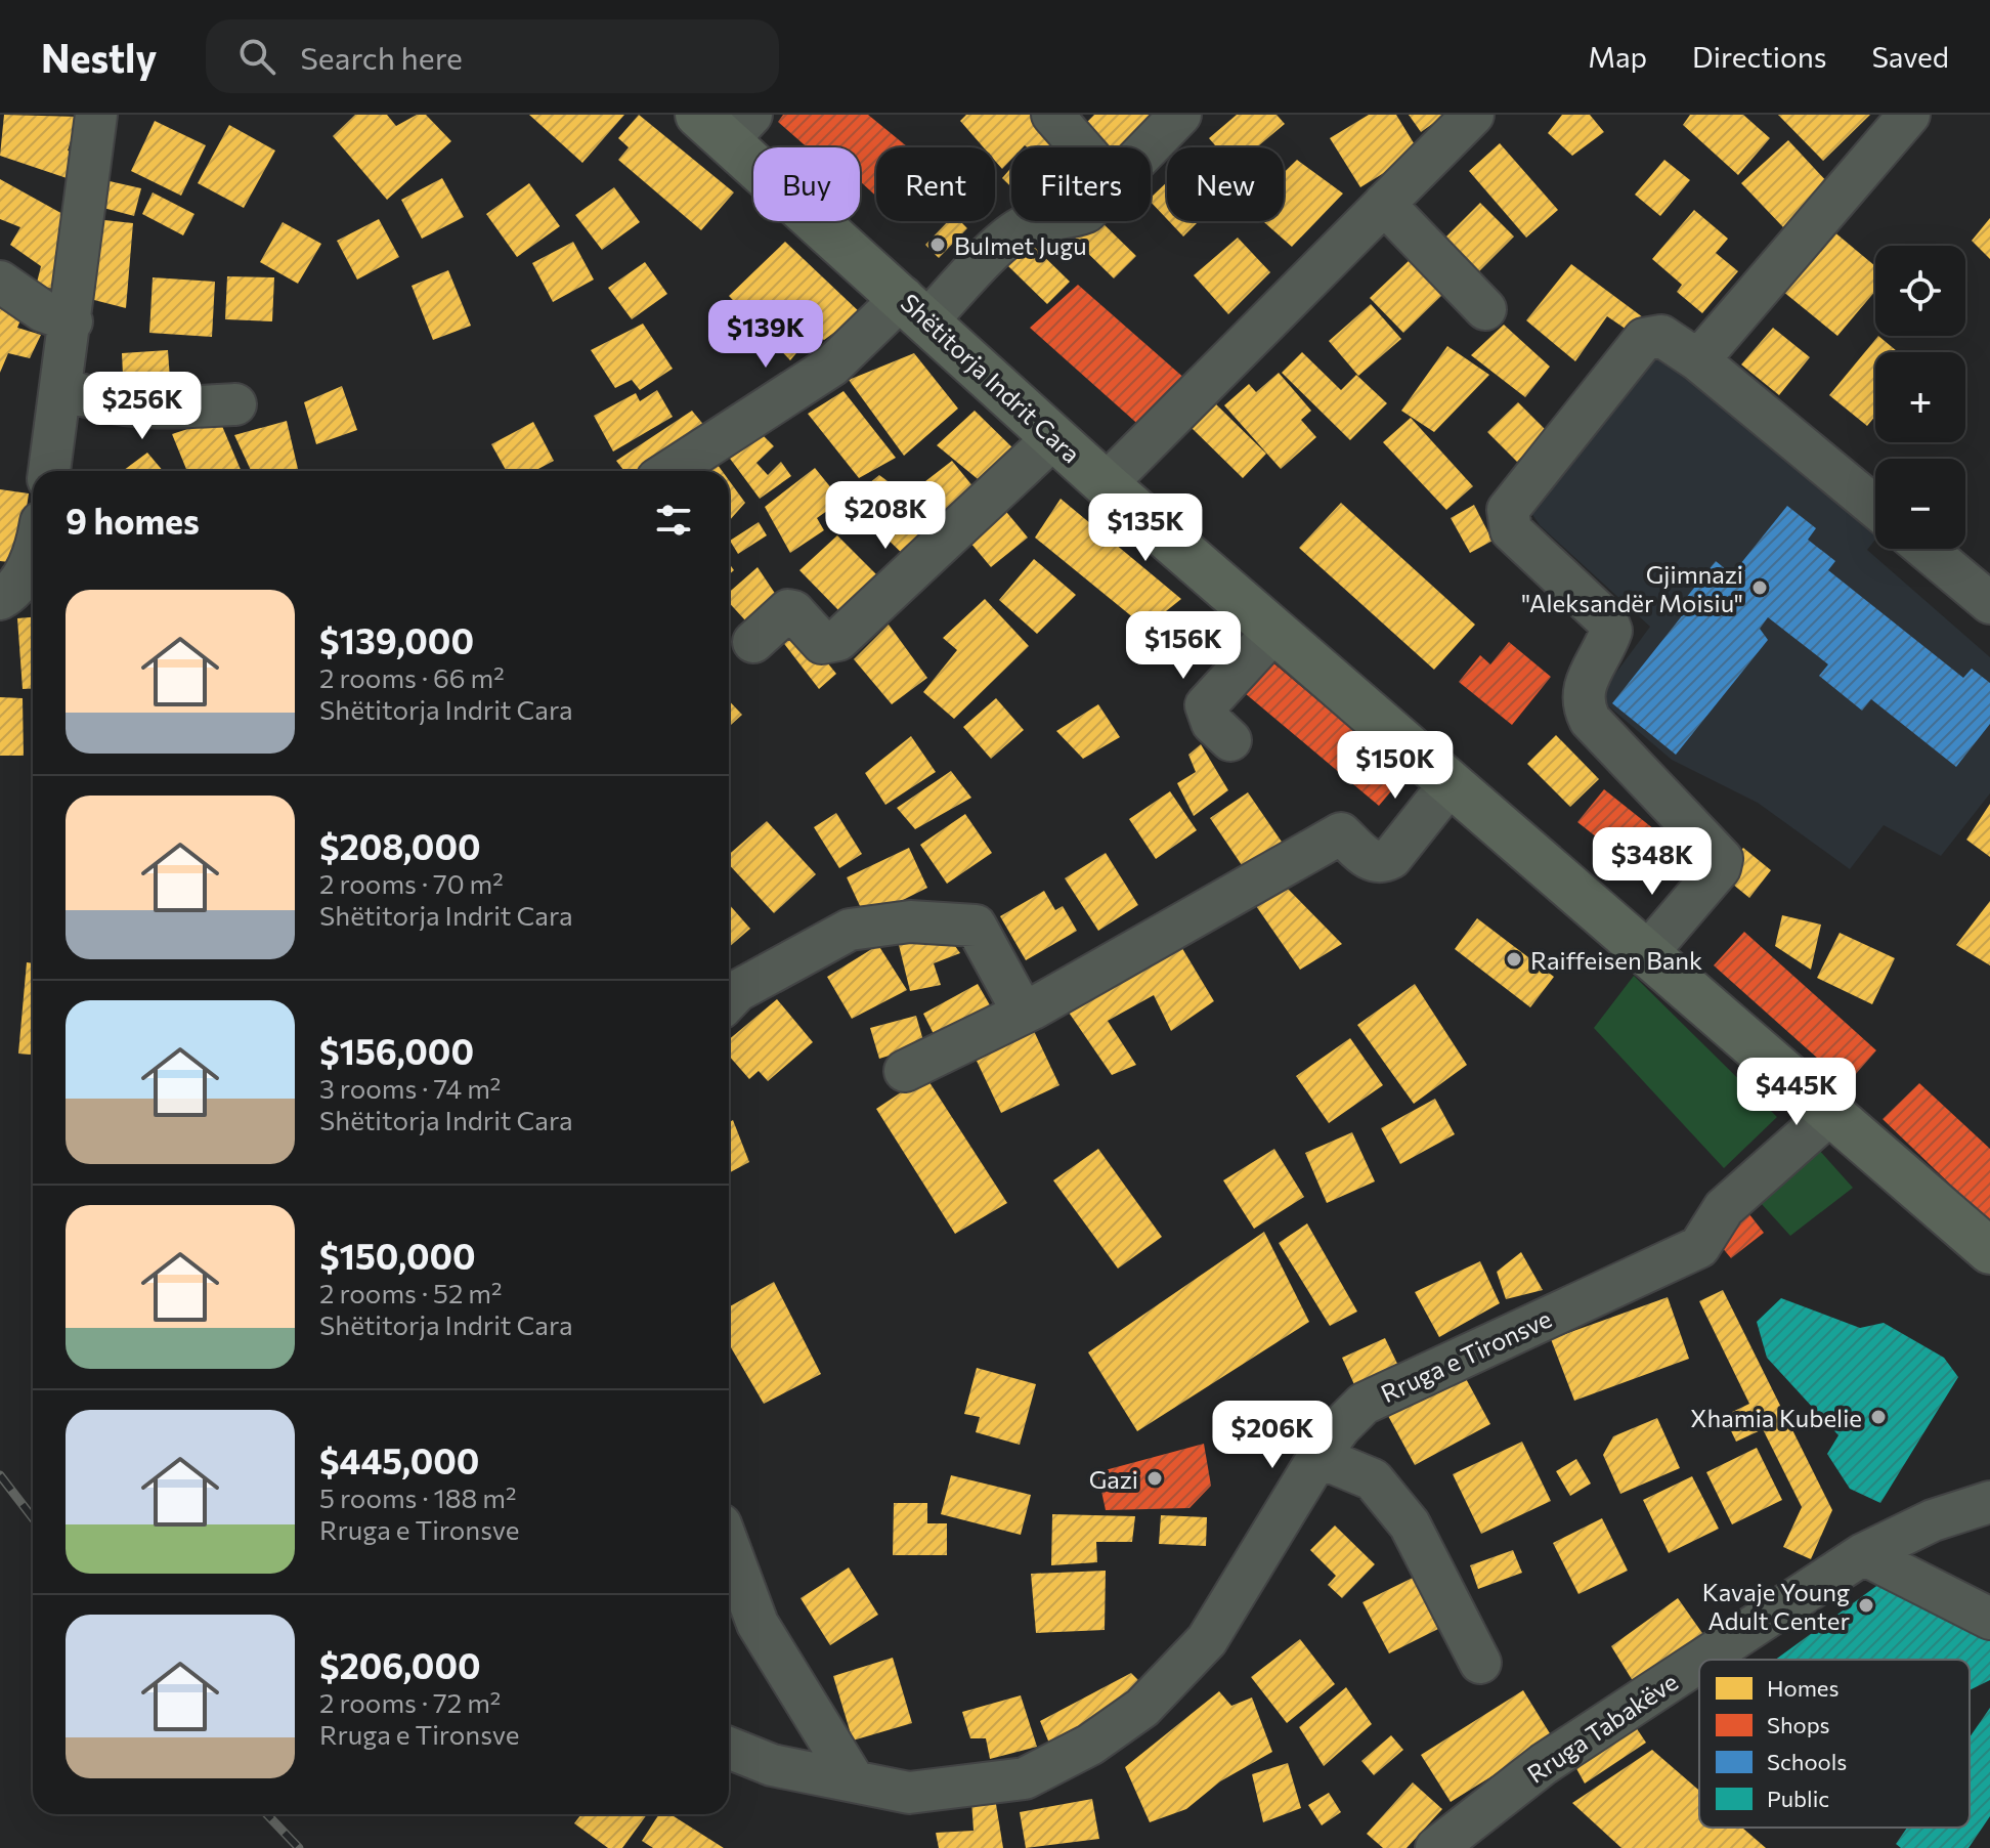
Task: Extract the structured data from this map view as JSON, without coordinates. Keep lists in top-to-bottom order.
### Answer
{
  "streets": {
    "main road": ["Shëtitorja Indrit Cara"],
    "street": ["Rruga e Tironsve", "Rruga Tabakëve"]
  },
  "crossings": [
    ["Shëtitorja Indrit Cara", "Rruga e Tironsve"]
  ],
  "places": [
    "Bulmet Jugu",
    "Gjimnazi \"Aleksandër Moisiu\"",
    "Raiffeisen Bank",
    "Xhamia Kubelie",
    "Gazi",
    "Kavaje Young Adult Center"
  ],
  "legend": [
    "Homes",
    "Shops",
    "Schools",
    "Public"
  ],
  "page": {
    "header": "Nestly",
    "search": "Search here",
    "nav": ["Map", "Directions", "Saved"],
    "chip": [
      "Buy",
      "Rent",
      "Filters",
      "New"
    ],
    "map_buttons": ["+", "−"],
    "price": [
      "$139K",
      "$256K",
      "$208K",
      "$135K",
      "$156K",
      "$150K",
      "$348K",
      "$445K",
      "$206K"
    ],
    "heading": "9 homes",
    "list": [
      {
        "name": "$139,000",
        "note": "2 rooms · 66 m² · Shëtitorja Indrit Cara"
      },
      {
        "name": "$208,000",
        "note": "2 rooms · 70 m² · Shëtitorja Indrit Cara"
      },
      {
        "name": "$156,000",
        "note": "3 rooms · 74 m² · Shëtitorja Indrit Cara"
      },
      {
        "name": "$150,000",
        "note": "2 rooms · 52 m² · Shëtitorja Indrit Cara"
      },
      {
        "name": "$445,000",
        "note": "5 rooms · 188 m² · Rruga e Tironsve"
      },
      {
        "name": "$206,000",
        "note": "2 rooms · 72 m² · Rruga e Tironsve"
      }
    ]
  }
}
